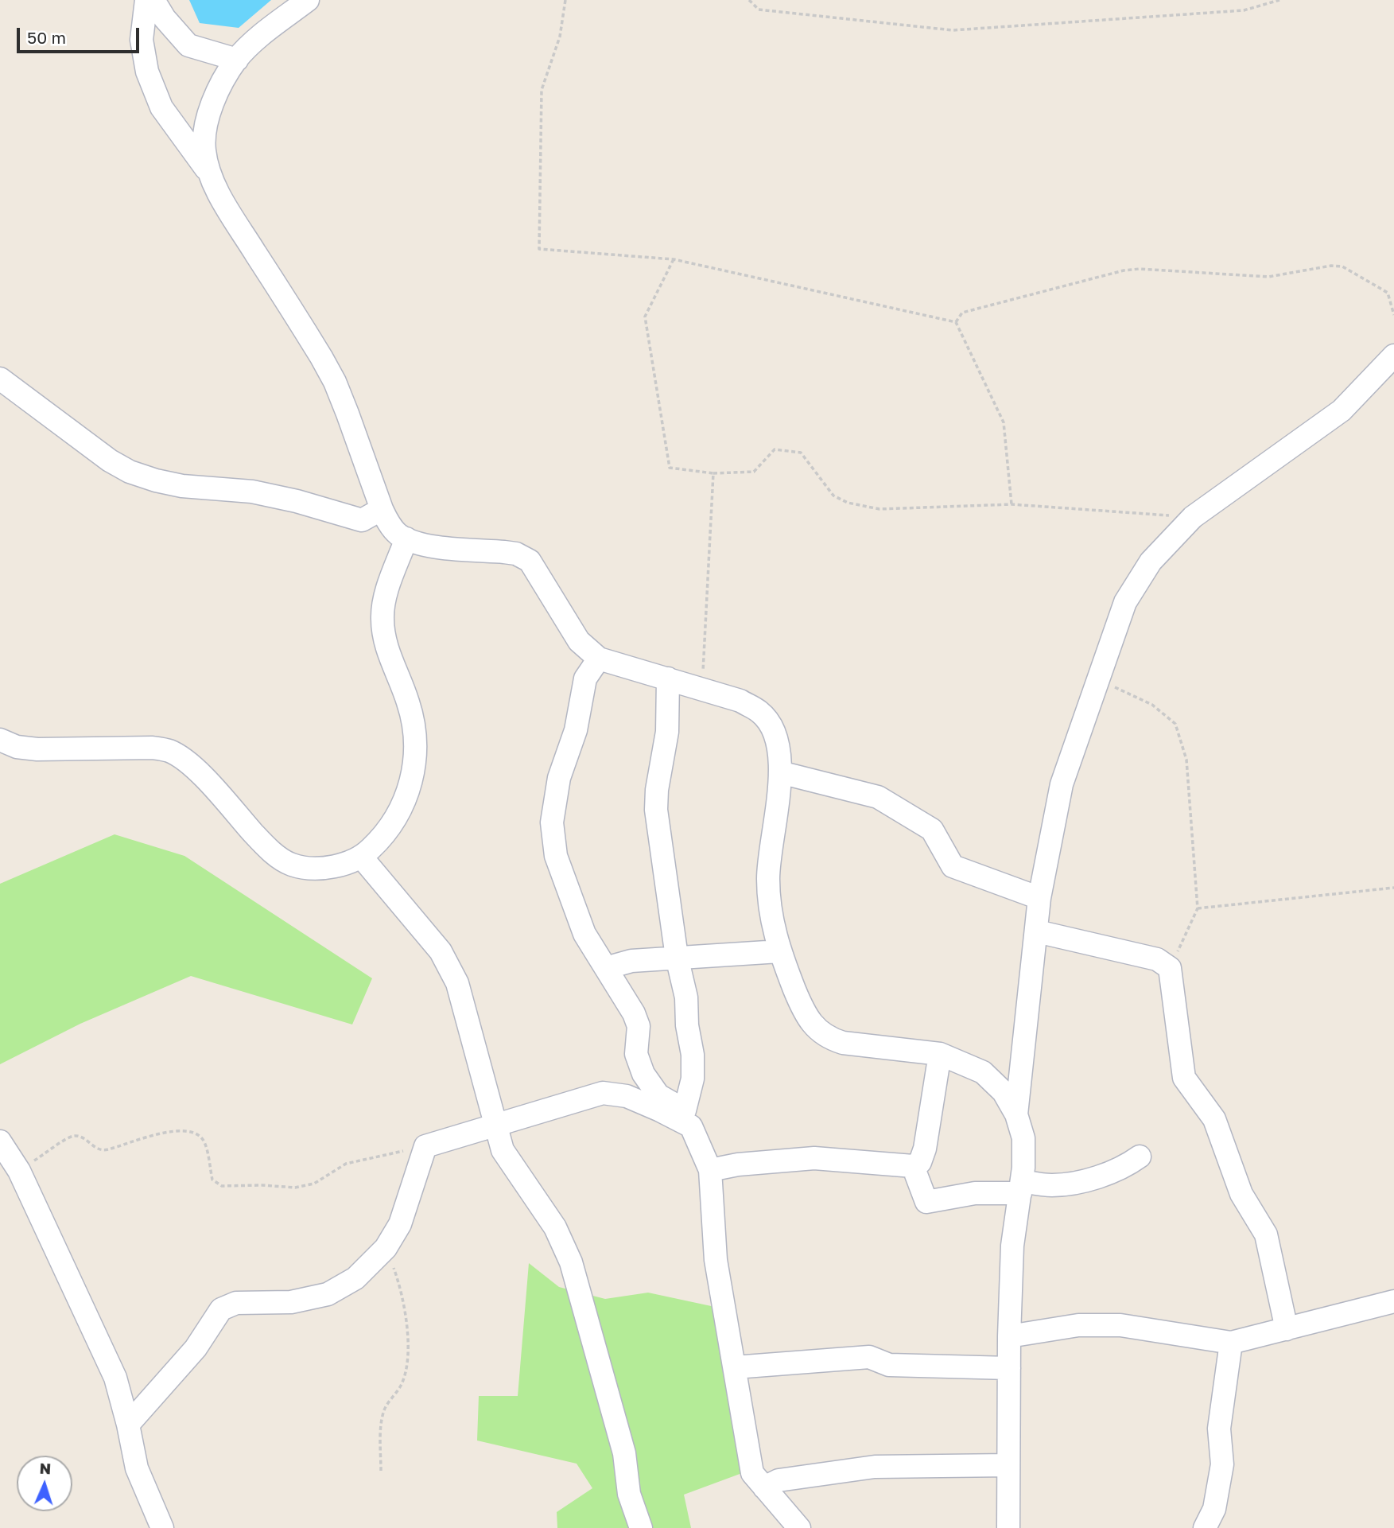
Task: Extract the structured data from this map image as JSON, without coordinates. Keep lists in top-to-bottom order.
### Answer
{
  "scale_bar": "50 m",
  "north": "top"
}
